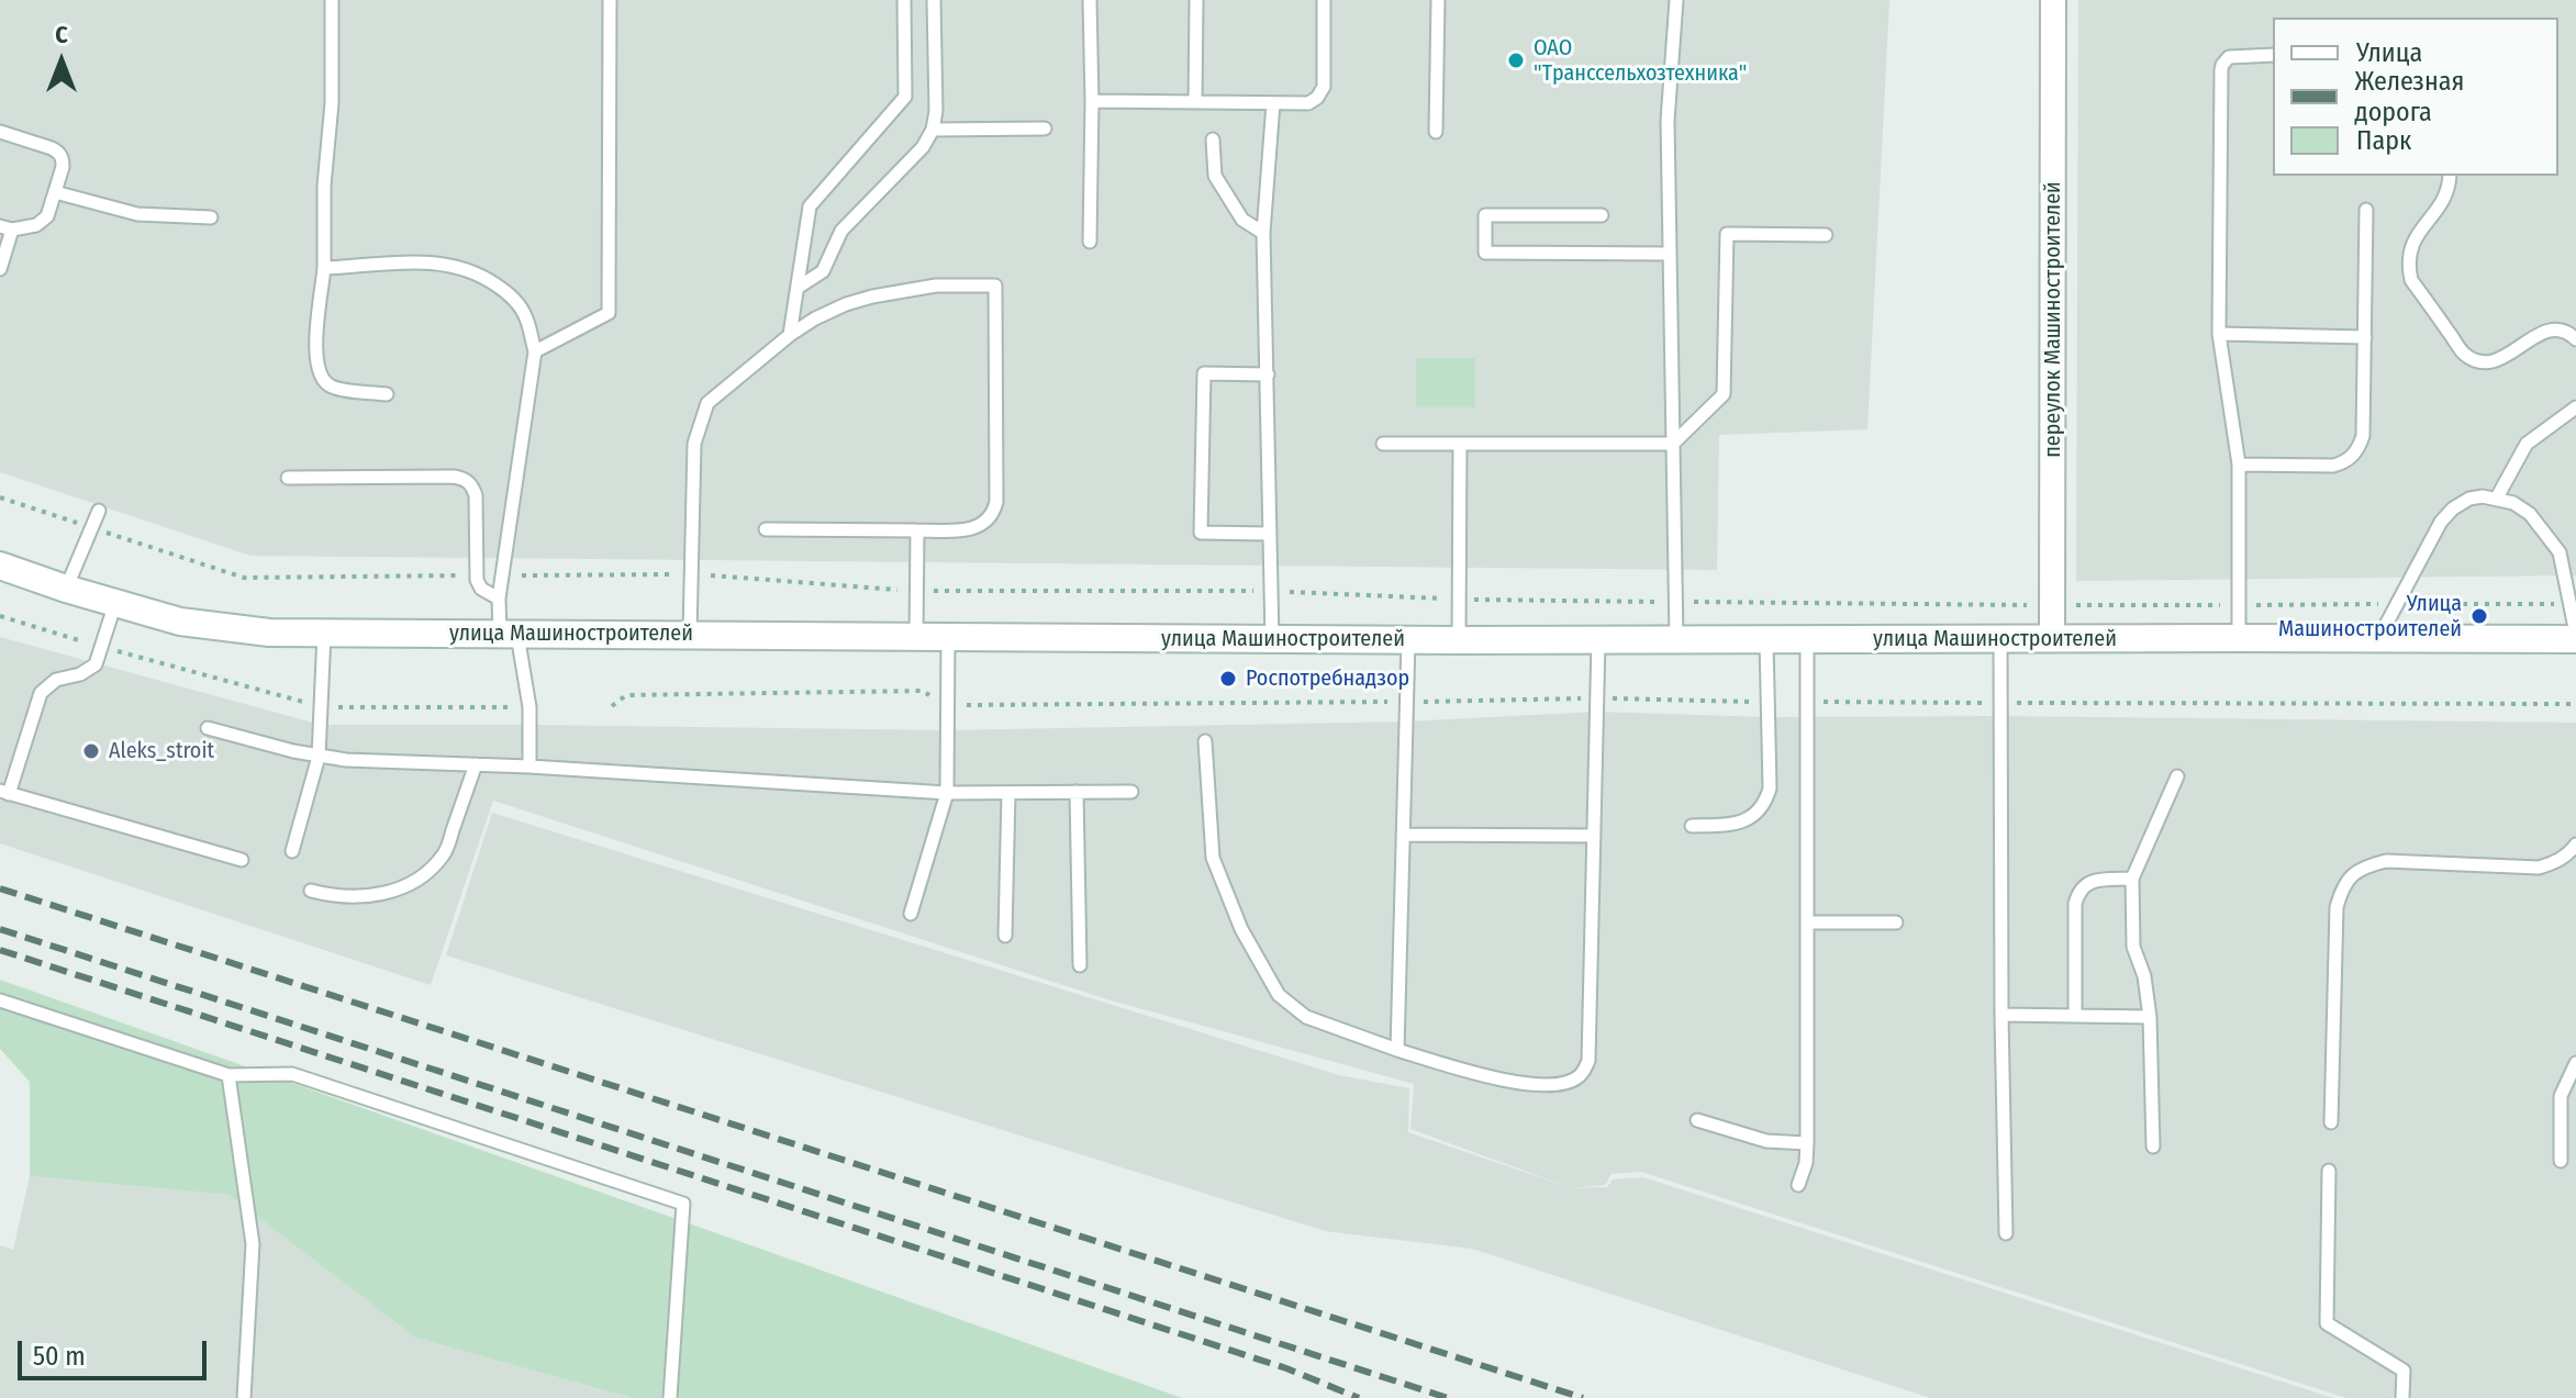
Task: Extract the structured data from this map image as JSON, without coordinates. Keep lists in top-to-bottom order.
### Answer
{
  "streets": {
    "main road": ["улица Машиностроителей"],
    "street": ["переулок Машиностроителей"]
  },
  "crossings": [
    ["переулок Машиностроителей", "улица Машиностроителей"]
  ],
  "places": [
    "ОАО \"Транссельхозтехника\"",
    "Улица Машиностроителей",
    "Роспотребнадзор",
    "Aleks_stroit"
  ],
  "legend": ["Улица", "Железная дорога", "Парк"],
  "scale_bar": "50 m",
  "north": "top"
}
